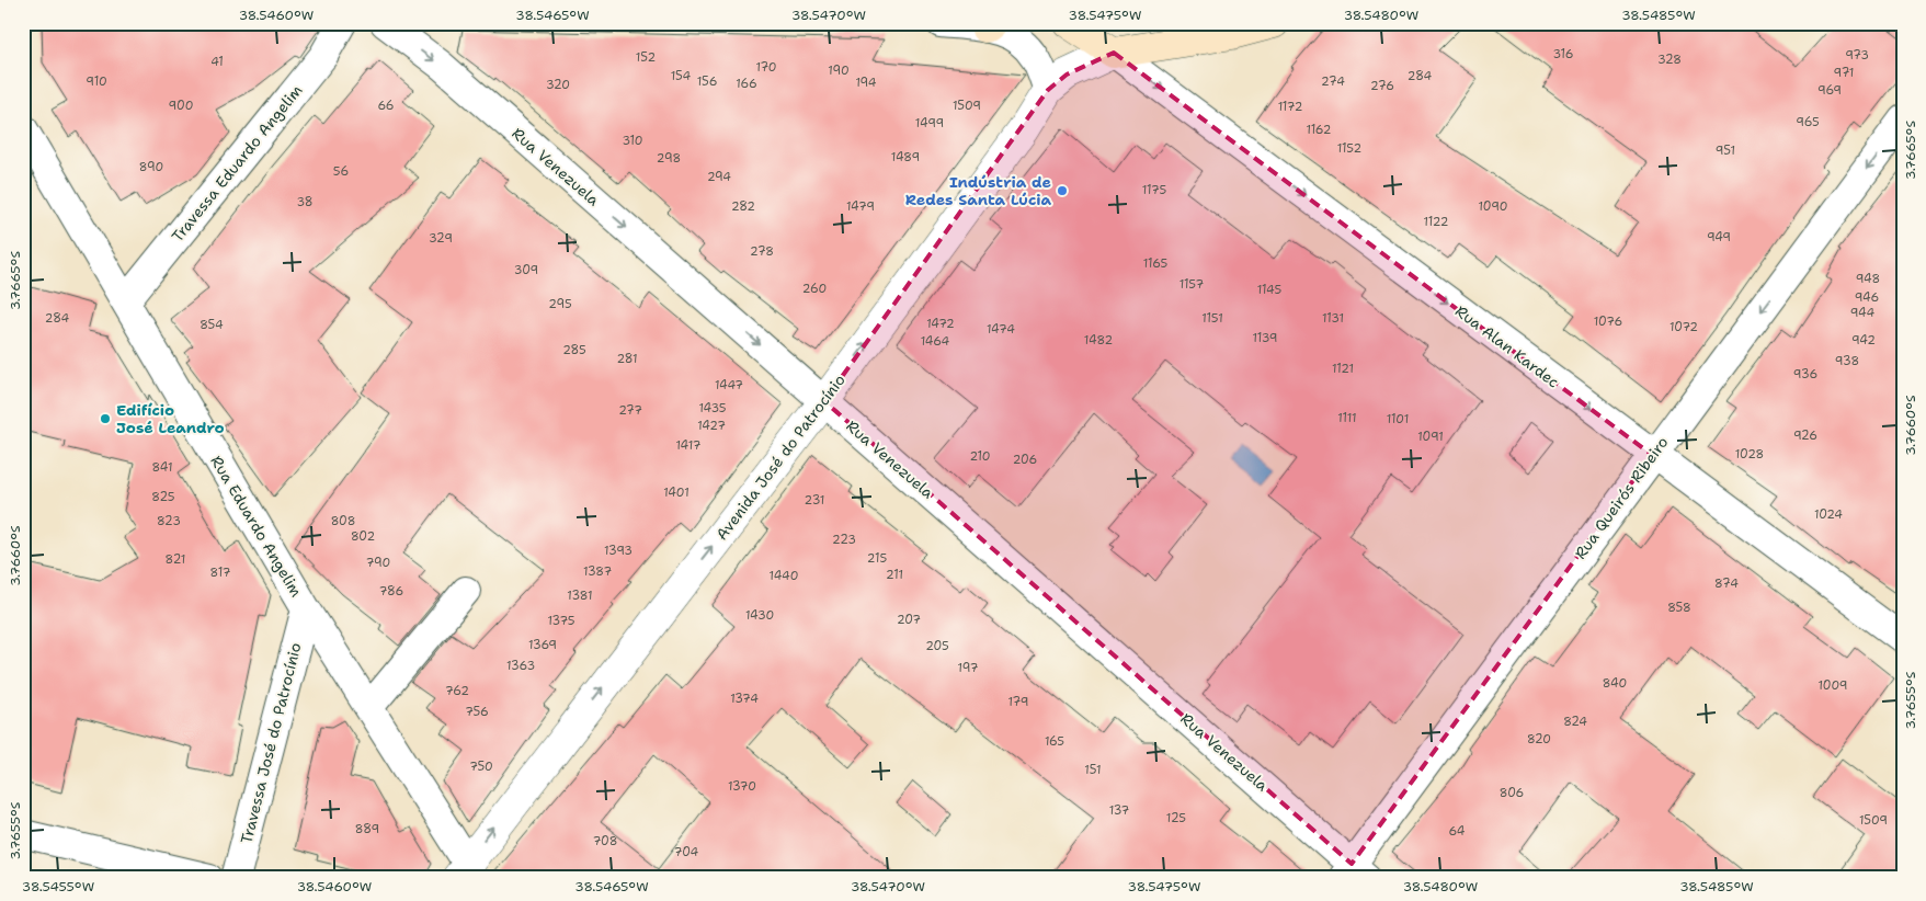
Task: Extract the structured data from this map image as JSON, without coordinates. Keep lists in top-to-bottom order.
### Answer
{
  "streets": {
    "street": [
      "Travessa Eduardo Angelim",
      "Rua Venezuela",
      "Rua Alan Kardec",
      "Avenida José do Patrocínio",
      "Rua Queirós Ribeiro",
      "Rua Eduardo Angelim",
      "Travessa José do Patrocínio"
    ]
  },
  "crossings": [
    ["Travessa Eduardo Angelim", "Rua Eduardo Angelim"],
    ["Rua Venezuela", "Avenida José do Patrocínio"],
    ["Rua Venezuela", "Rua Queirós Ribeiro"],
    ["Rua Alan Kardec", "Avenida José do Patrocínio"],
    ["Rua Alan Kardec", "Rua Queirós Ribeiro"],
    ["Avenida José do Patrocínio", "Rua Eduardo Angelim"],
    ["Rua Eduardo Angelim", "Travessa José do Patrocínio"]
  ],
  "one_way": [
    "Rua Venezuela",
    "Rua Alan Kardec",
    "Avenida José do Patrocínio",
    "Rua Queirós Ribeiro"
  ],
  "places": ["Indústria de Redes Santa Lúcia", "Edifício José Leandro"],
  "house_numbers": [
    "316",
    "973",
    "152",
    "328",
    "41",
    "170",
    "190",
    "971",
    "154",
    "284",
    "910",
    "156",
    "274",
    "194",
    "166",
    "320",
    "276",
    "969",
    "900",
    "66",
    "1509",
    "1172",
    "965",
    "1499",
    "1162",
    "310",
    "1152",
    "951",
    "1489",
    "298",
    "890",
    "56",
    "294",
    "1175",
    "38",
    "282",
    "1479",
    "1090",
    "1122",
    "949",
    "329",
    "278",
    "1165",
    "309",
    "948",
    "1157",
    "260",
    "1145",
    "946",
    "295",
    "944",
    "284",
    "1151",
    "1131",
    "1076",
    "1472",
    "854",
    "1072",
    "1474",
    "1139",
    "1482",
    "942",
    "1464",
    "285",
    "281",
    "938",
    "1121",
    "936",
    "1447",
    "1435",
    "277",
    "1111",
    "1101",
    "1427",
    "926",
    "1091",
    "1417",
    "1028",
    "210",
    "206",
    "841",
    "1401",
    "825",
    "231",
    "1024",
    "823",
    "808",
    "802",
    "223",
    "1393",
    "215",
    "821",
    "790",
    "1387",
    "817",
    "211",
    "1440",
    "874",
    "786",
    "1381",
    "858",
    "1430",
    "207",
    "1375",
    "1369",
    "205",
    "1363",
    "197",
    "840",
    "1009",
    "762",
    "1374",
    "179",
    "756",
    "824",
    "820",
    "165",
    "750",
    "151",
    "1370",
    "806",
    "137",
    "125",
    "1509",
    "889",
    "64",
    "708",
    "704"
  ],
  "coordinates": [
    "38.5460°W",
    "38.5465°W",
    "38.5470°W",
    "38.5475°W",
    "38.5480°W",
    "38.5485°W",
    "3.7665°S",
    "3.7660°S",
    "3.7655°S",
    "38.5455°W"
  ]
}
